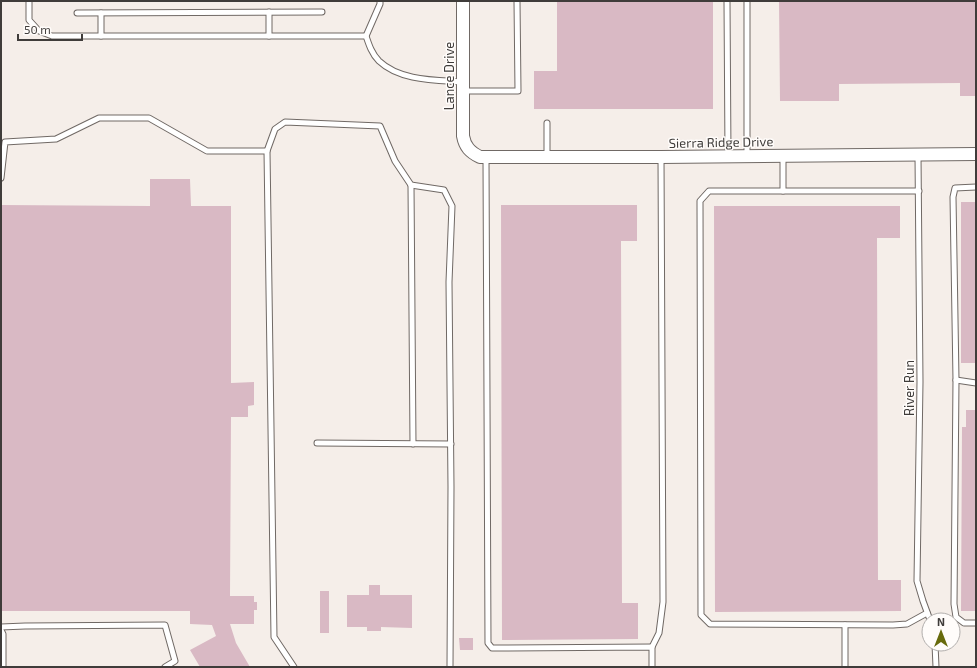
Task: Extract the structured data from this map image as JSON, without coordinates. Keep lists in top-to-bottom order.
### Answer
{
  "streets": {
    "street": ["Lance Drive", "Sierra Ridge Drive"],
    "lane": ["River Run"]
  },
  "crossings": [
    ["Lance Drive", "Sierra Ridge Drive"],
    ["Sierra Ridge Drive", "River Run"]
  ],
  "scale_bar": "50 m",
  "north": "top"
}
